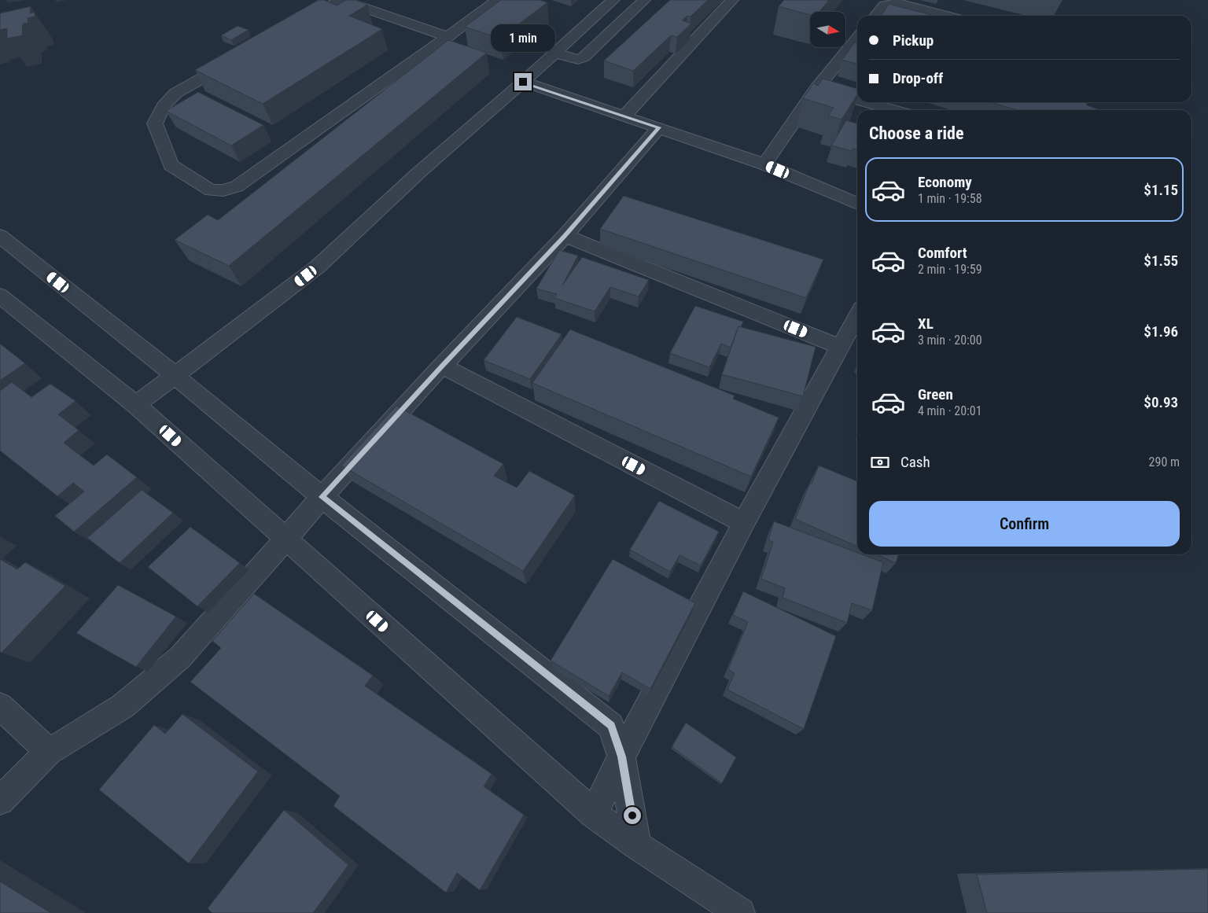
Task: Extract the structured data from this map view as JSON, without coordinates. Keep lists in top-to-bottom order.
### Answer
{
  "north": "right",
  "page": {
    "banner": ["Pickup", "Drop-off"],
    "bubble": "1 min",
    "heading": "Choose a ride",
    "list": [
      {
        "name": "Economy",
        "note": "1 min · 19:58",
        "value": "$1.15"
      },
      {
        "name": "Comfort",
        "note": "2 min · 19:59",
        "value": "$1.55"
      },
      {
        "name": "XL",
        "note": "3 min · 20:00",
        "value": "$1.96"
      },
      {
        "name": "Green",
        "note": "4 min · 20:01",
        "value": "$0.93"
      }
    ],
    "pay": ["Cash", "290 m"],
    "buttons": "Confirm"
  }
}
